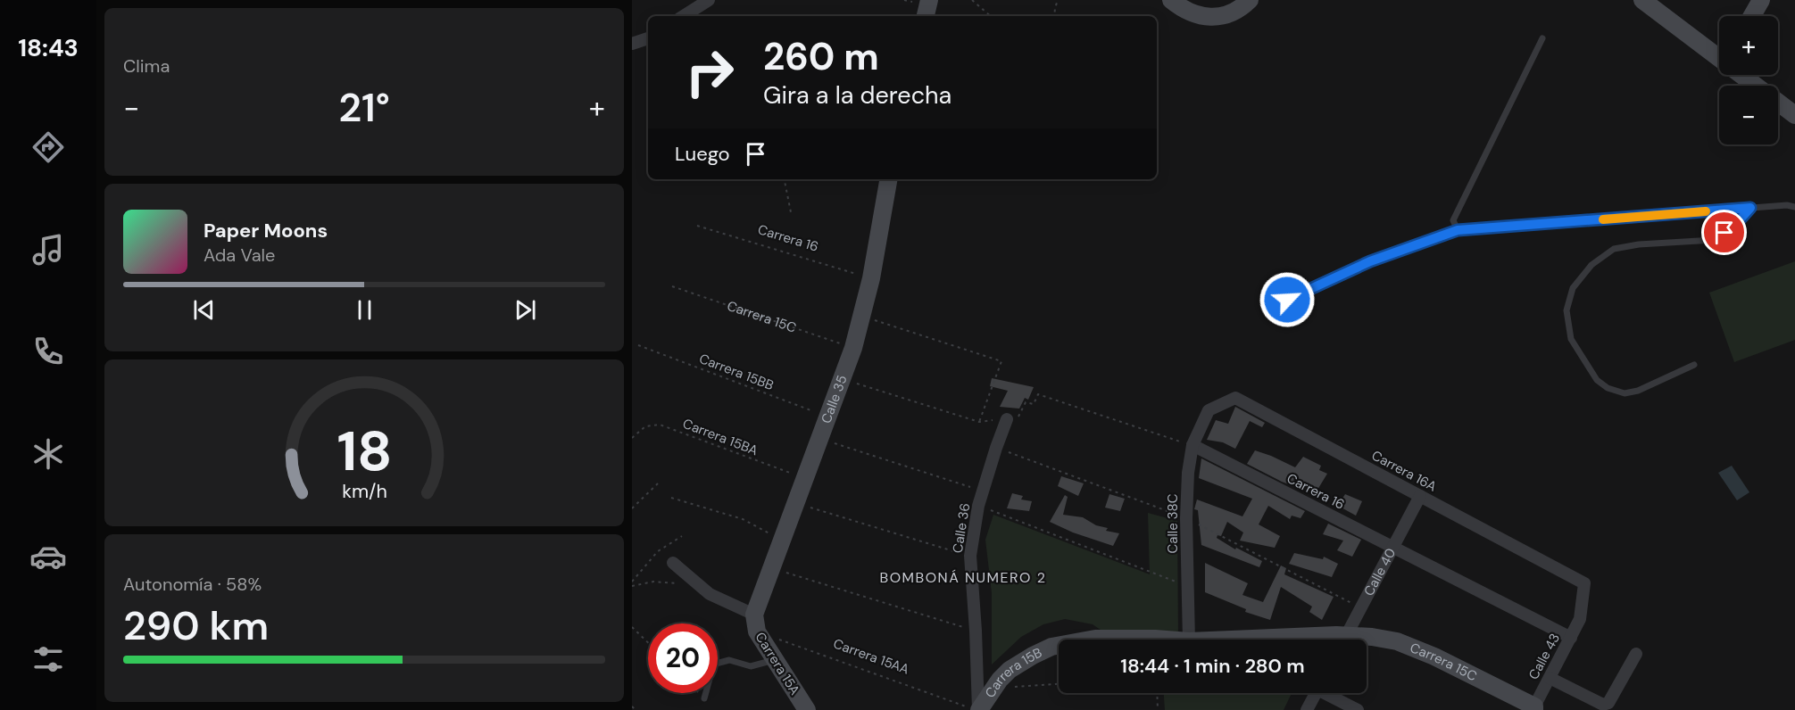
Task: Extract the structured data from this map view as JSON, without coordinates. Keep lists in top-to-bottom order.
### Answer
{
  "streets": {
    "street": [
      "Carrera 16",
      "Carrera 15C",
      "Calle 35",
      "Carrera 16A",
      "Calle 38C",
      "Calle 36",
      "Calle 40",
      "Calle 43",
      "Carrera 15A",
      "Carrera 15B"
    ],
    "path": ["Carrera 15BB", "Carrera 15BA", "Carrera 15AA"]
  },
  "crossings": [
    ["Carrera 16", "Calle 35"],
    ["Carrera 16", "Calle 38C"],
    ["Carrera 16", "Calle 40"],
    ["Carrera 16", "Calle 43"],
    ["Carrera 15C", "Calle 35"],
    ["Carrera 15C", "Calle 43"],
    ["Carrera 15BB", "Calle 35"],
    ["Calle 35", "Carrera 15BA"],
    ["Calle 35", "Carrera 15AA"],
    ["Calle 35", "Carrera 15A"],
    ["Carrera 16A", "Calle 38C"],
    ["Carrera 16A", "Calle 40"],
    ["Carrera 16A", "Calle 43"],
    ["Calle 36", "Carrera 15AA"],
    ["Calle 36", "Carrera 15B"],
    ["Carrera 15AA", "Carrera 15A"],
    ["Carrera 15AA", "Carrera 15B"]
  ],
  "districts": ["BOMBONÁ NUMERO 2"],
  "page": {
    "tabs": "18:43",
    "tile": [
      "Clima",
      ["Autonomía · 58%", "290 km"]
    ],
    "map_buttons": ["+", "−"],
    "turn": ["260 m", "Gira a la derecha"],
    "heat": ["−", "21°", "+"],
    "then": "Luego",
    "song": ["Paper Moons", "Ada Vale"],
    "limit": "20",
    "trip": "18:44 · 1 min · 280 m",
    "gauge": ["18", "km/h"]
  }
}
